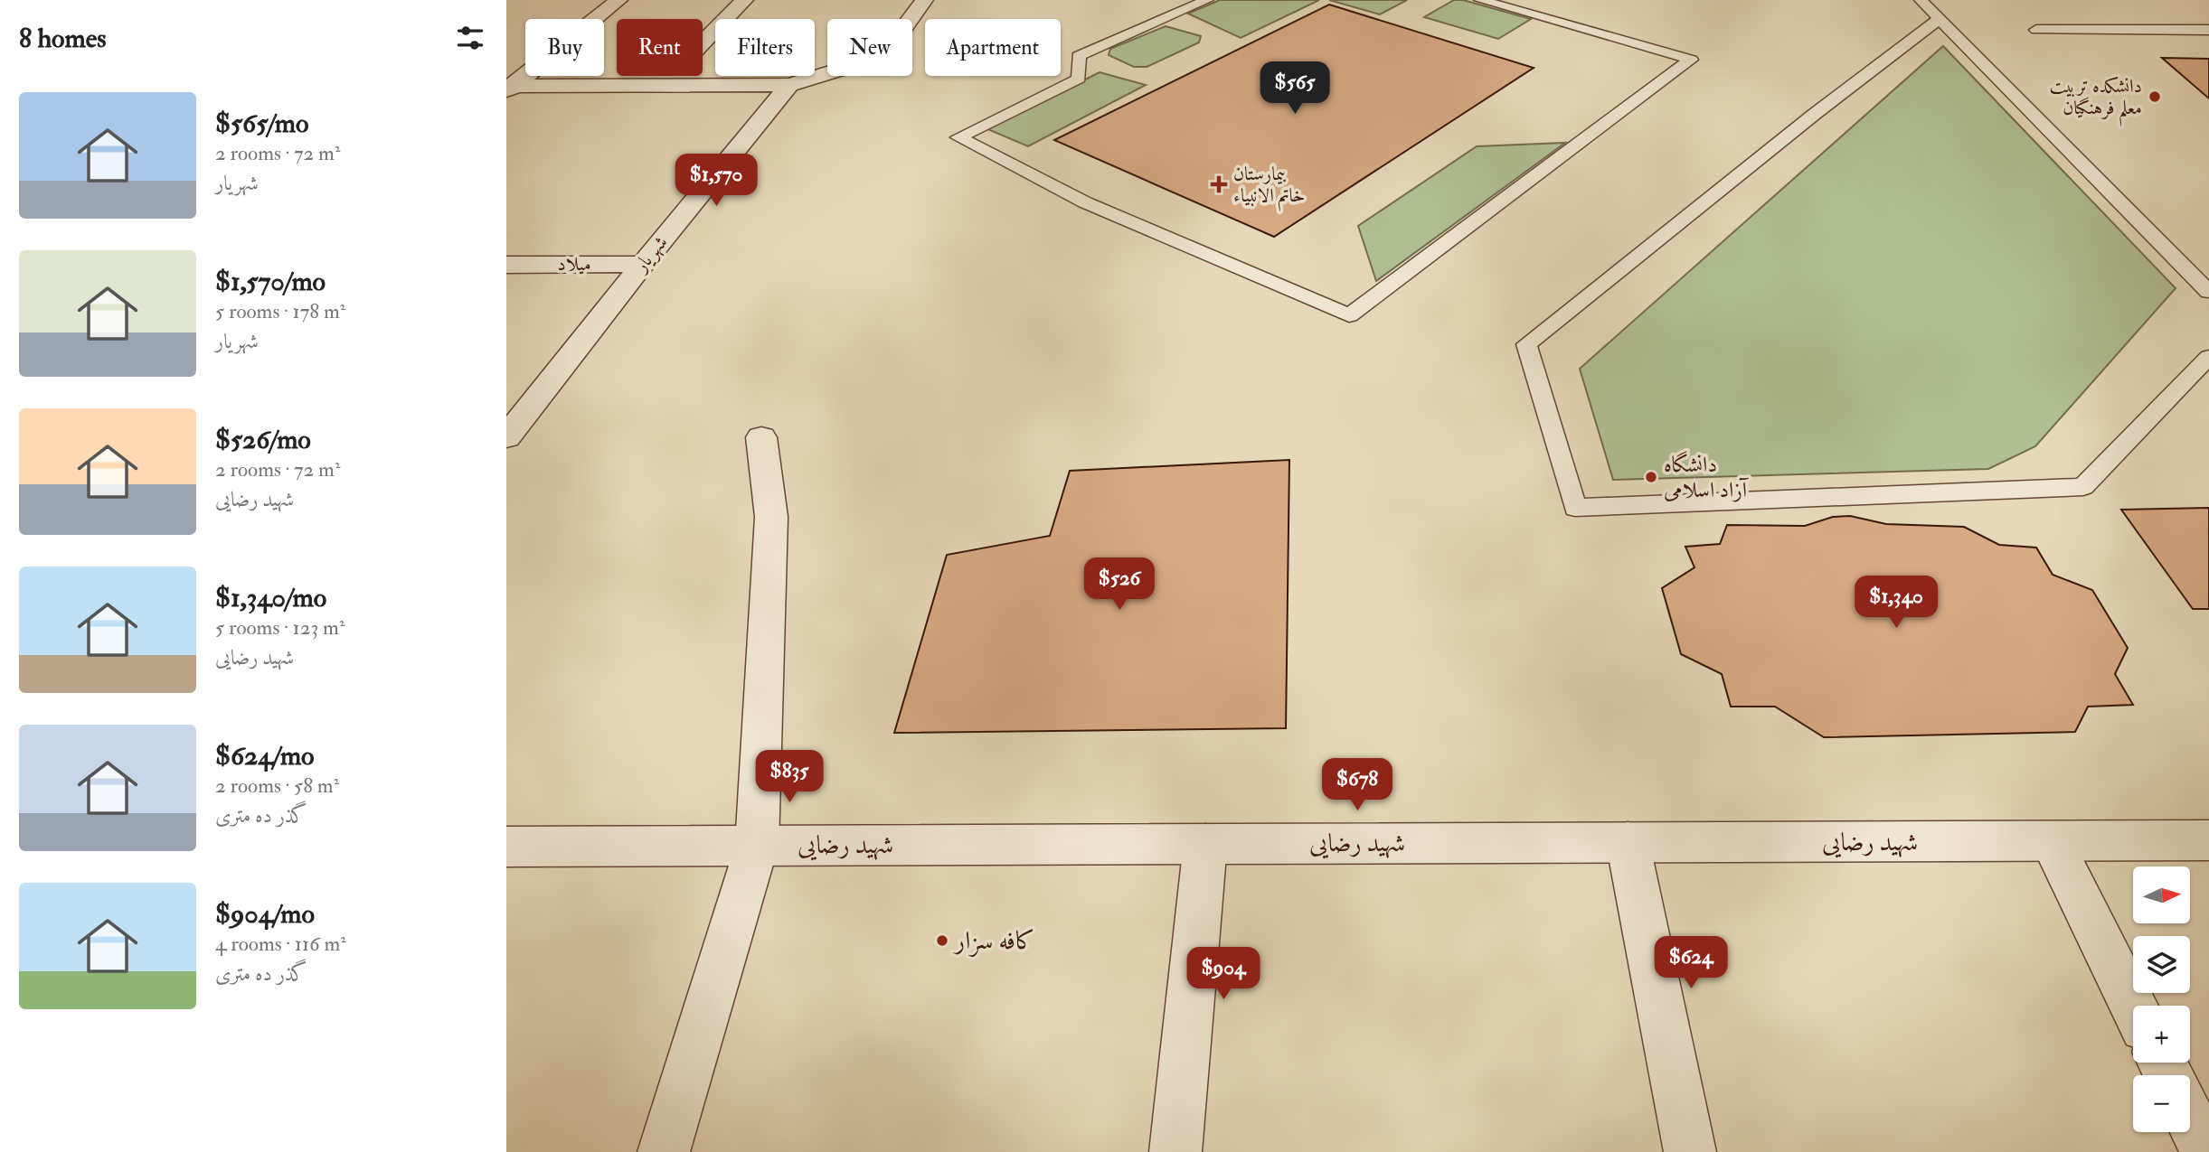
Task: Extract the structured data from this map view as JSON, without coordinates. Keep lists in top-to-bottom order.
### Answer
{
  "streets": {
    "street": ["شهریار", "میلاد", "شهید رضایی"]
  },
  "crossings": [
    ["شهریار", "میلاد"]
  ],
  "places": {
    "other": ["دانشکده تربیت معلم فرهنگیان", "دانشگاه آزاد اسلامی", "کافه سزار"],
    "health": ["بیمارستان خاتم الانبیاء"]
  },
  "north": "right",
  "page": {
    "heading": "8 homes",
    "chip": [
      "Buy",
      "Rent",
      "Filters",
      "New",
      "Apartment"
    ],
    "price": [
      "$565",
      "$1,570",
      "$526",
      "$1,340",
      "$835",
      "$678",
      "$624",
      "$904"
    ],
    "list": [
      {
        "name": "$565/mo",
        "note": "2 rooms · 72 m² · شهریار"
      },
      {
        "name": "$1,570/mo",
        "note": "5 rooms · 178 m² · شهریار"
      },
      {
        "name": "$526/mo",
        "note": "2 rooms · 72 m² · شهید رضایی"
      },
      {
        "name": "$1,340/mo",
        "note": "5 rooms · 123 m² · شهید رضایی"
      },
      {
        "name": "$624/mo",
        "note": "2 rooms · 58 m² · گذر ده متری"
      },
      {
        "name": "$904/mo",
        "note": "4 rooms · 116 m² · گذر ده متری"
      }
    ],
    "map_buttons": ["+", "−"]
  }
}
